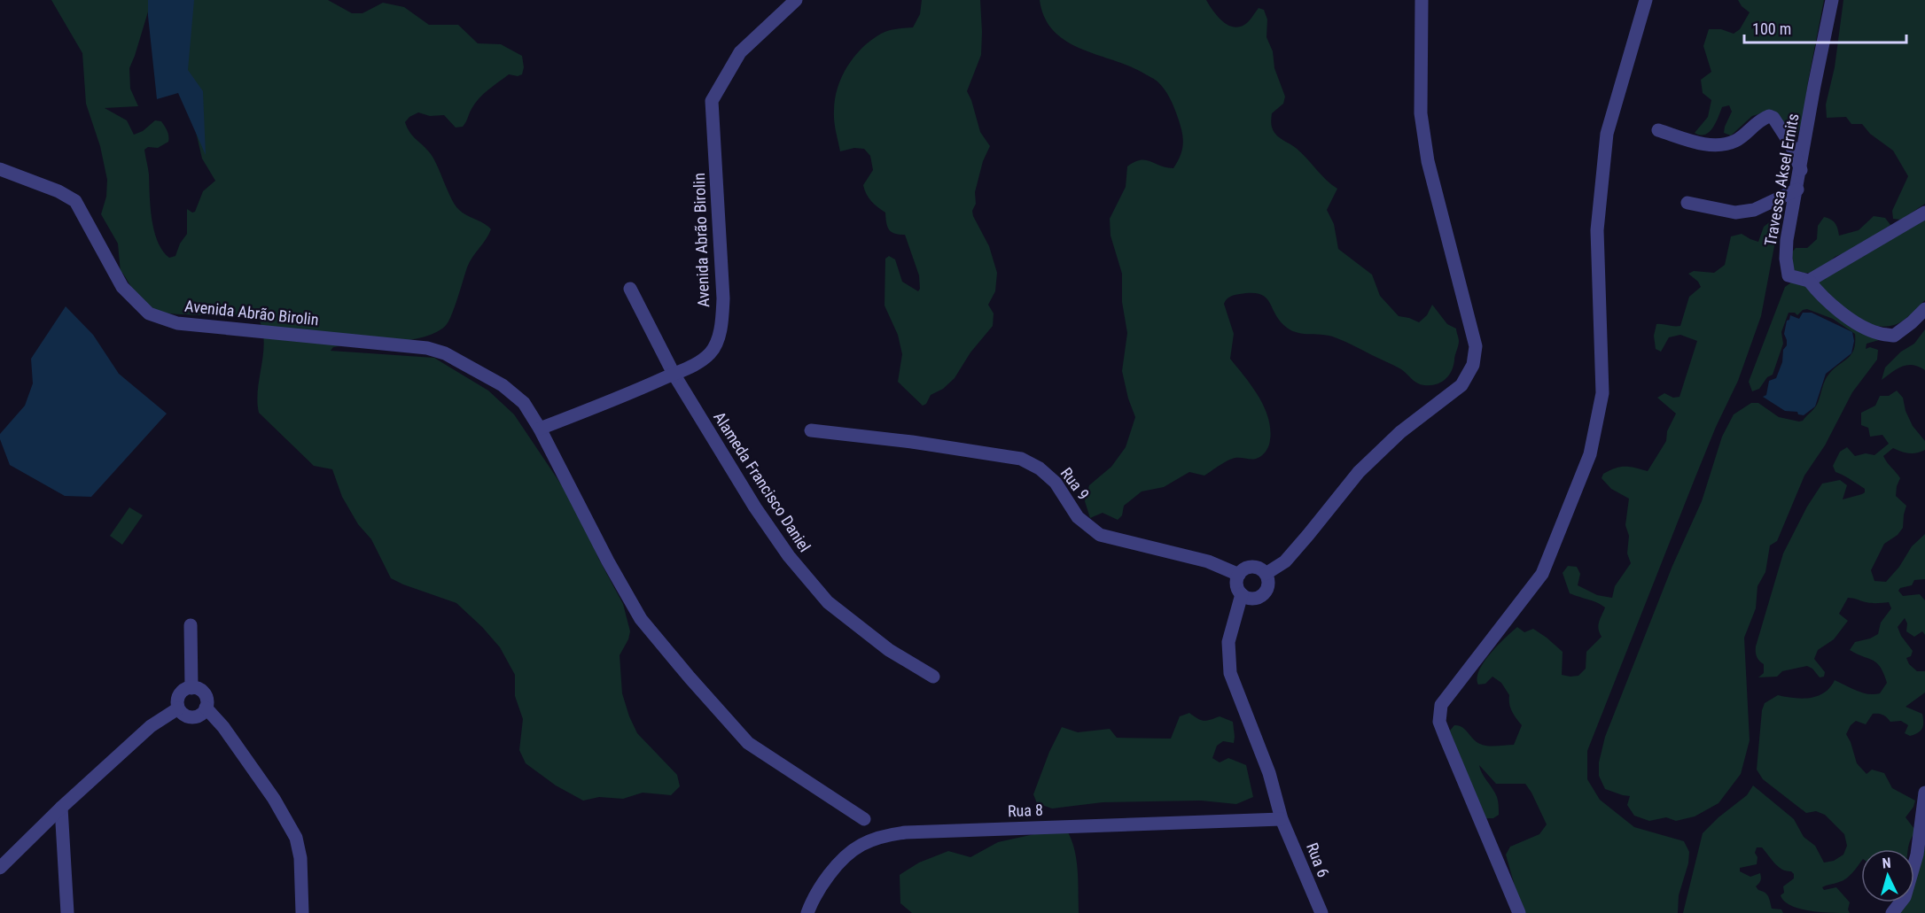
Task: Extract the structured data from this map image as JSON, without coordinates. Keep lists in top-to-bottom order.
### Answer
{
  "streets": {
    "street": [
      "Travessa Aksel Ernits",
      "Avenida Abrão Birolin",
      "Alameda Francisco Daniel",
      "Rua 9",
      "Rua 8",
      "Rua 6"
    ]
  },
  "crossings": [
    ["Avenida Abrão Birolin", "Alameda Francisco Daniel"],
    ["Rua 9", "Rua 6"],
    ["Rua 8", "Rua 6"]
  ],
  "scale_bar": "100 m",
  "north": "top"
}
